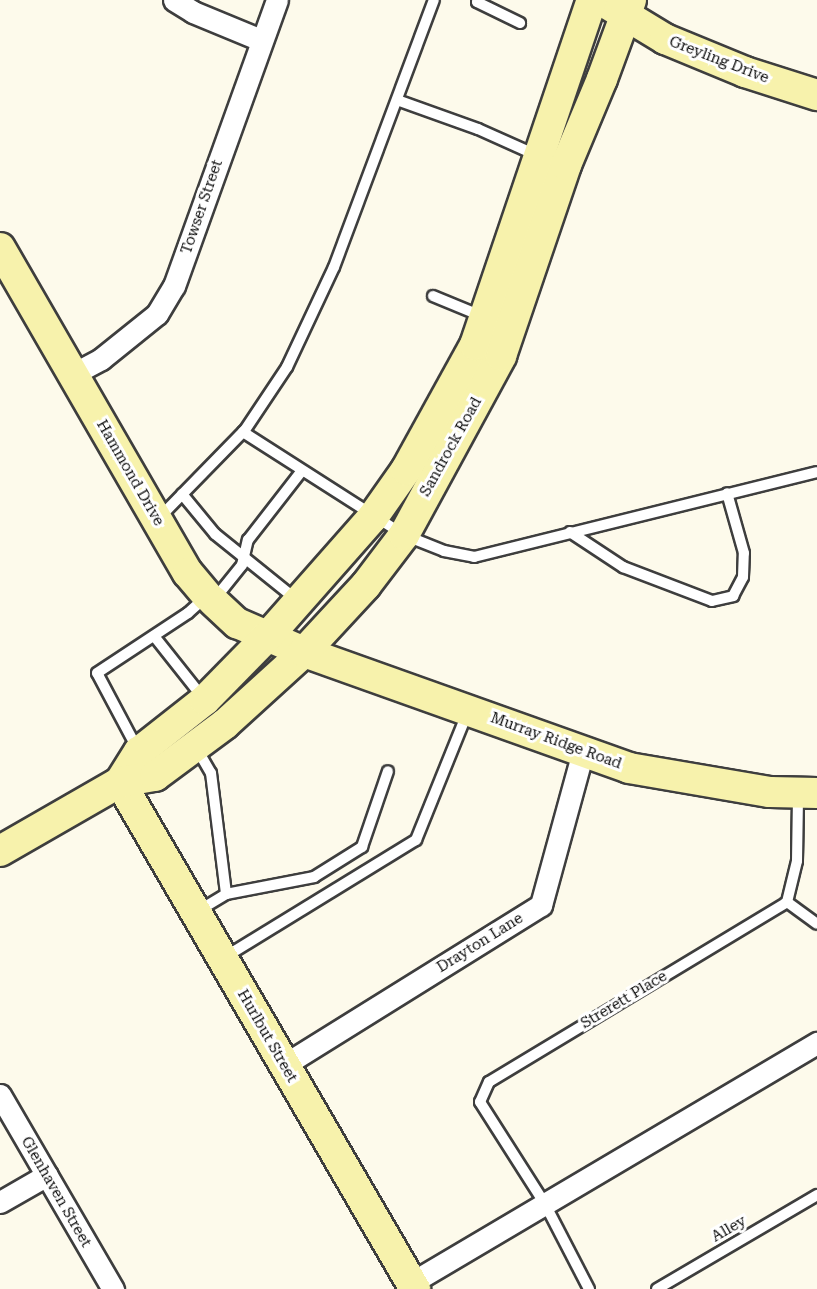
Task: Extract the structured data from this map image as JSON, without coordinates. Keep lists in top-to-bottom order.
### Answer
{
  "streets": {
    "main road": [
      "Greyling Drive",
      "Sandrock Road",
      "Hammond Drive",
      "Murray Ridge Road",
      "Hurlbut Street"
    ],
    "street": ["Towser Street", "Drayton Lane", "Glenhaven Street"],
    "lane": ["Strerett Place", "Alley"]
  },
  "crossings": [
    ["Greyling Drive", "Sandrock Road"],
    ["Towser Street", "Hammond Drive"],
    ["Sandrock Road", "Hammond Drive"],
    ["Sandrock Road", "Murray Ridge Road"],
    ["Sandrock Road", "Hurlbut Street"],
    ["Hammond Drive", "Murray Ridge Road"],
    ["Murray Ridge Road", "Drayton Lane"],
    ["Drayton Lane", "Hurlbut Street"]
  ]
}
